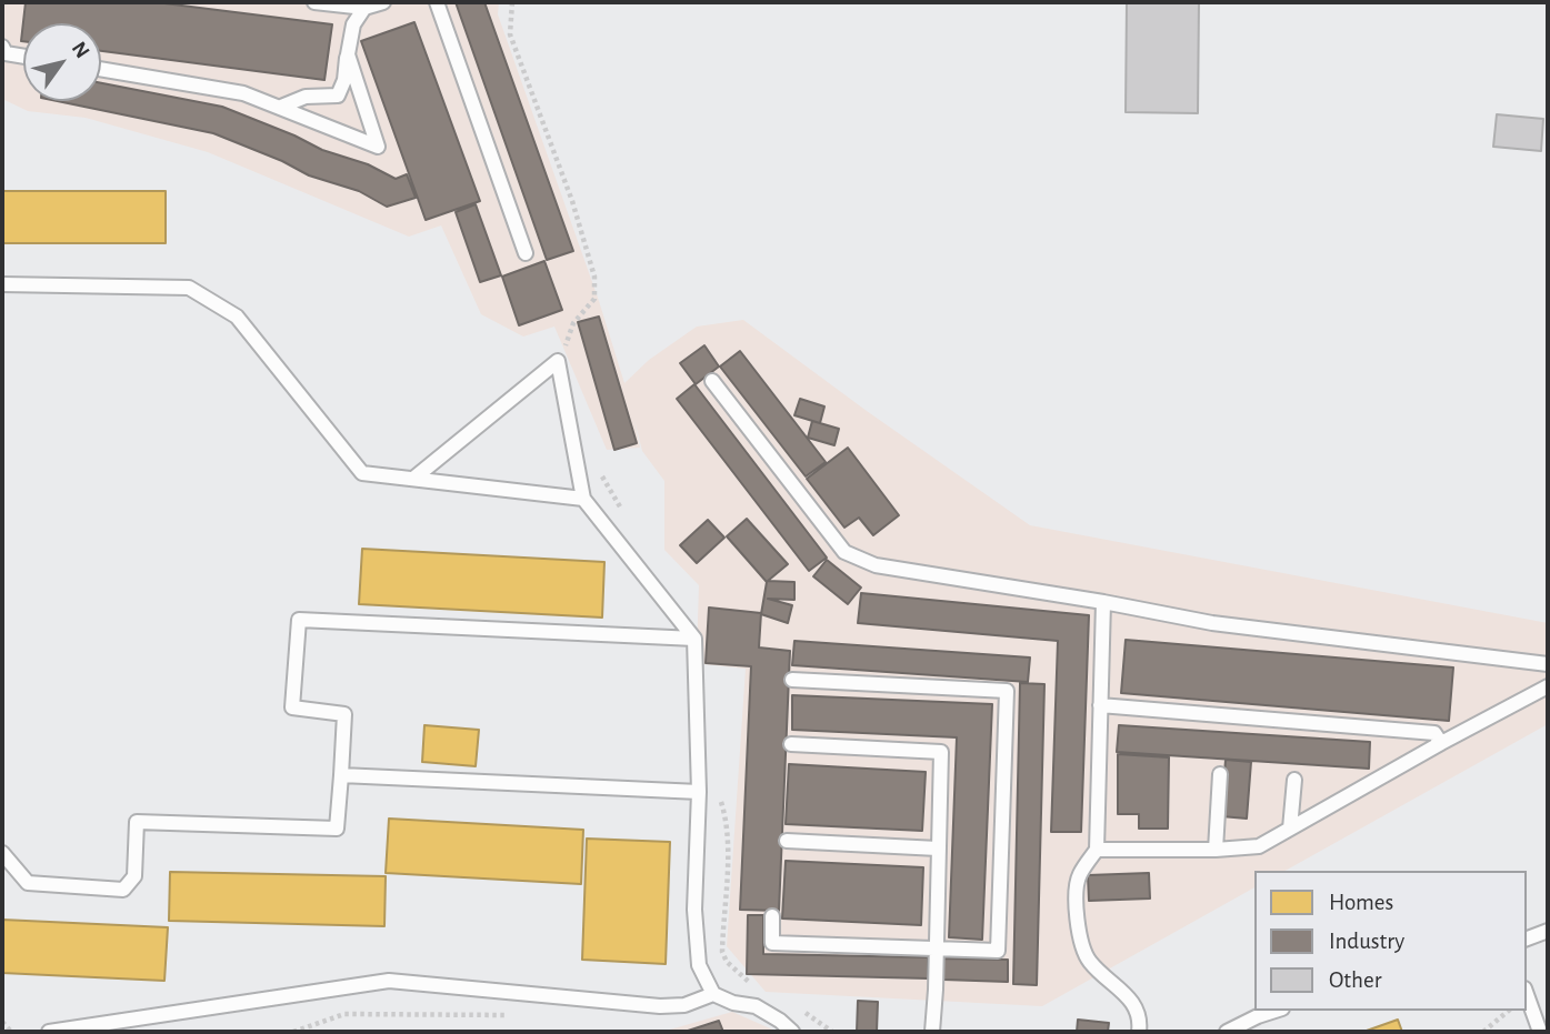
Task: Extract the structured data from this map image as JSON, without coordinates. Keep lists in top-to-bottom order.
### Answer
{
  "legend": ["Homes", "Industry", "Other"],
  "north": "top right"
}
